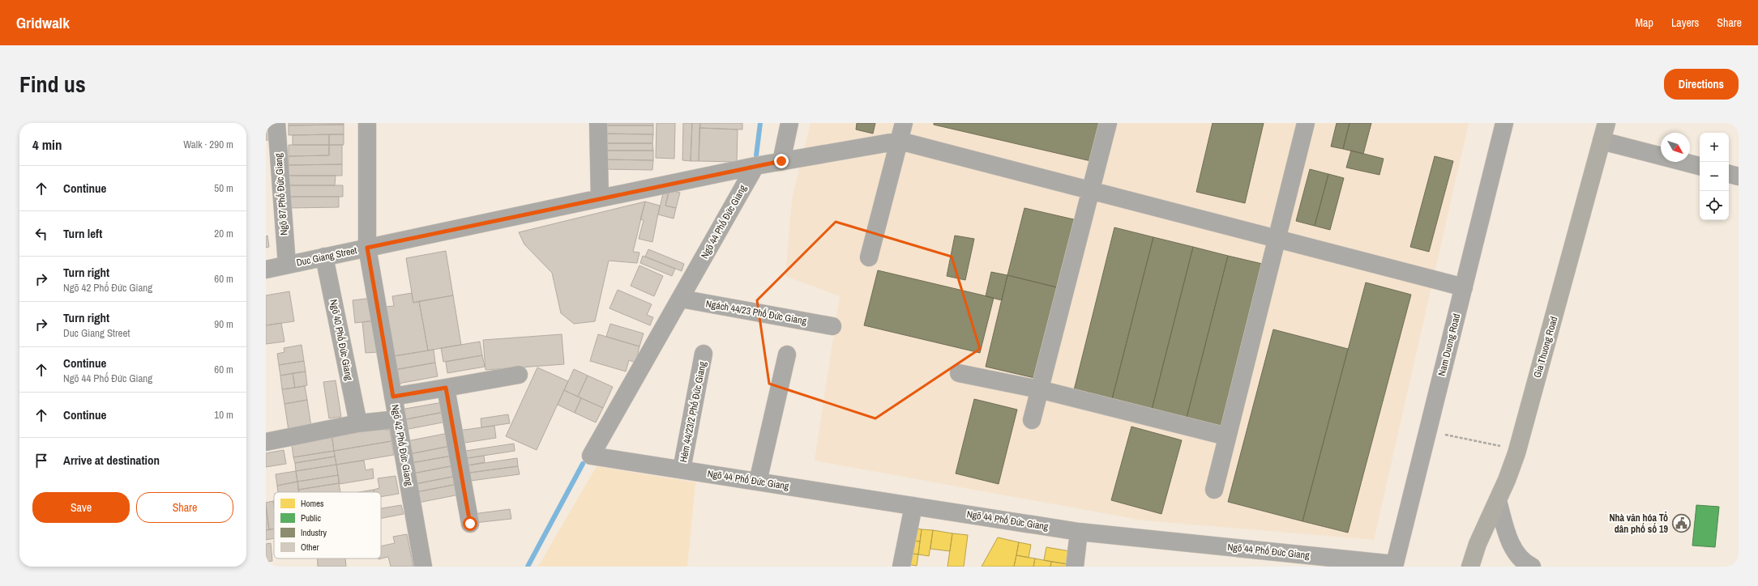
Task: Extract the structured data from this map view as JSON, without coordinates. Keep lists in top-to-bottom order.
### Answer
{
  "streets": {
    "main road": ["Gia Thuong Road"],
    "street": [
      "Ngõ 87 Phố Đức Giang",
      "Ngõ 44 Phố Đức Giang",
      "Duc Giang Street",
      "Ngách 44/23 Phố Đức Giang",
      "Ngõ 40 Phố Đức Giang",
      "Nam Duong Road",
      "Hẻm 44/23/2 Phố Đức Giang",
      "Ngõ 42 Phố Đức Giang"
    ]
  },
  "crossings": [
    ["Ngõ 87 Phố Đức Giang", "Duc Giang Street"],
    ["Ngõ 44 Phố Đức Giang", "Duc Giang Street"],
    ["Ngõ 44 Phố Đức Giang", "Ngách 44/23 Phố Đức Giang"],
    ["Ngõ 44 Phố Đức Giang", "Nam Duong Road"],
    ["Ngõ 44 Phố Đức Giang", "Hẻm 44/23/2 Phố Đức Giang"],
    ["Duc Giang Street", "Ngõ 40 Phố Đức Giang"],
    ["Duc Giang Street", "Ngõ 42 Phố Đức Giang"]
  ],
  "places": {
    "public building": ["Nhà văn hóa Tổ dân phố số 19"]
  },
  "legend": [
    "Homes",
    "Public",
    "Industry",
    "Other"
  ],
  "north": "bottom right",
  "page": {
    "header": "Gridwalk",
    "nav": ["Map", "Layers", "Share"],
    "title": "Find us",
    "buttons": [
      "Directions",
      ["Save", "Share"]
    ],
    "heading": ["4 min", "Walk · 290 m"],
    "map_buttons": ["+", "−"],
    "list": [
      ["Continue", "50 m"],
      ["Turn left", "20 m"],
      ["Turn right", "Ngõ 42 Phố Đức Giang", "60 m"],
      ["Turn right", "Duc Giang Street", "90 m"],
      ["Continue", "Ngõ 44 Phố Đức Giang", "60 m"],
      ["Continue", "10 m"],
      "Arrive at destination"
    ]
  }
}
